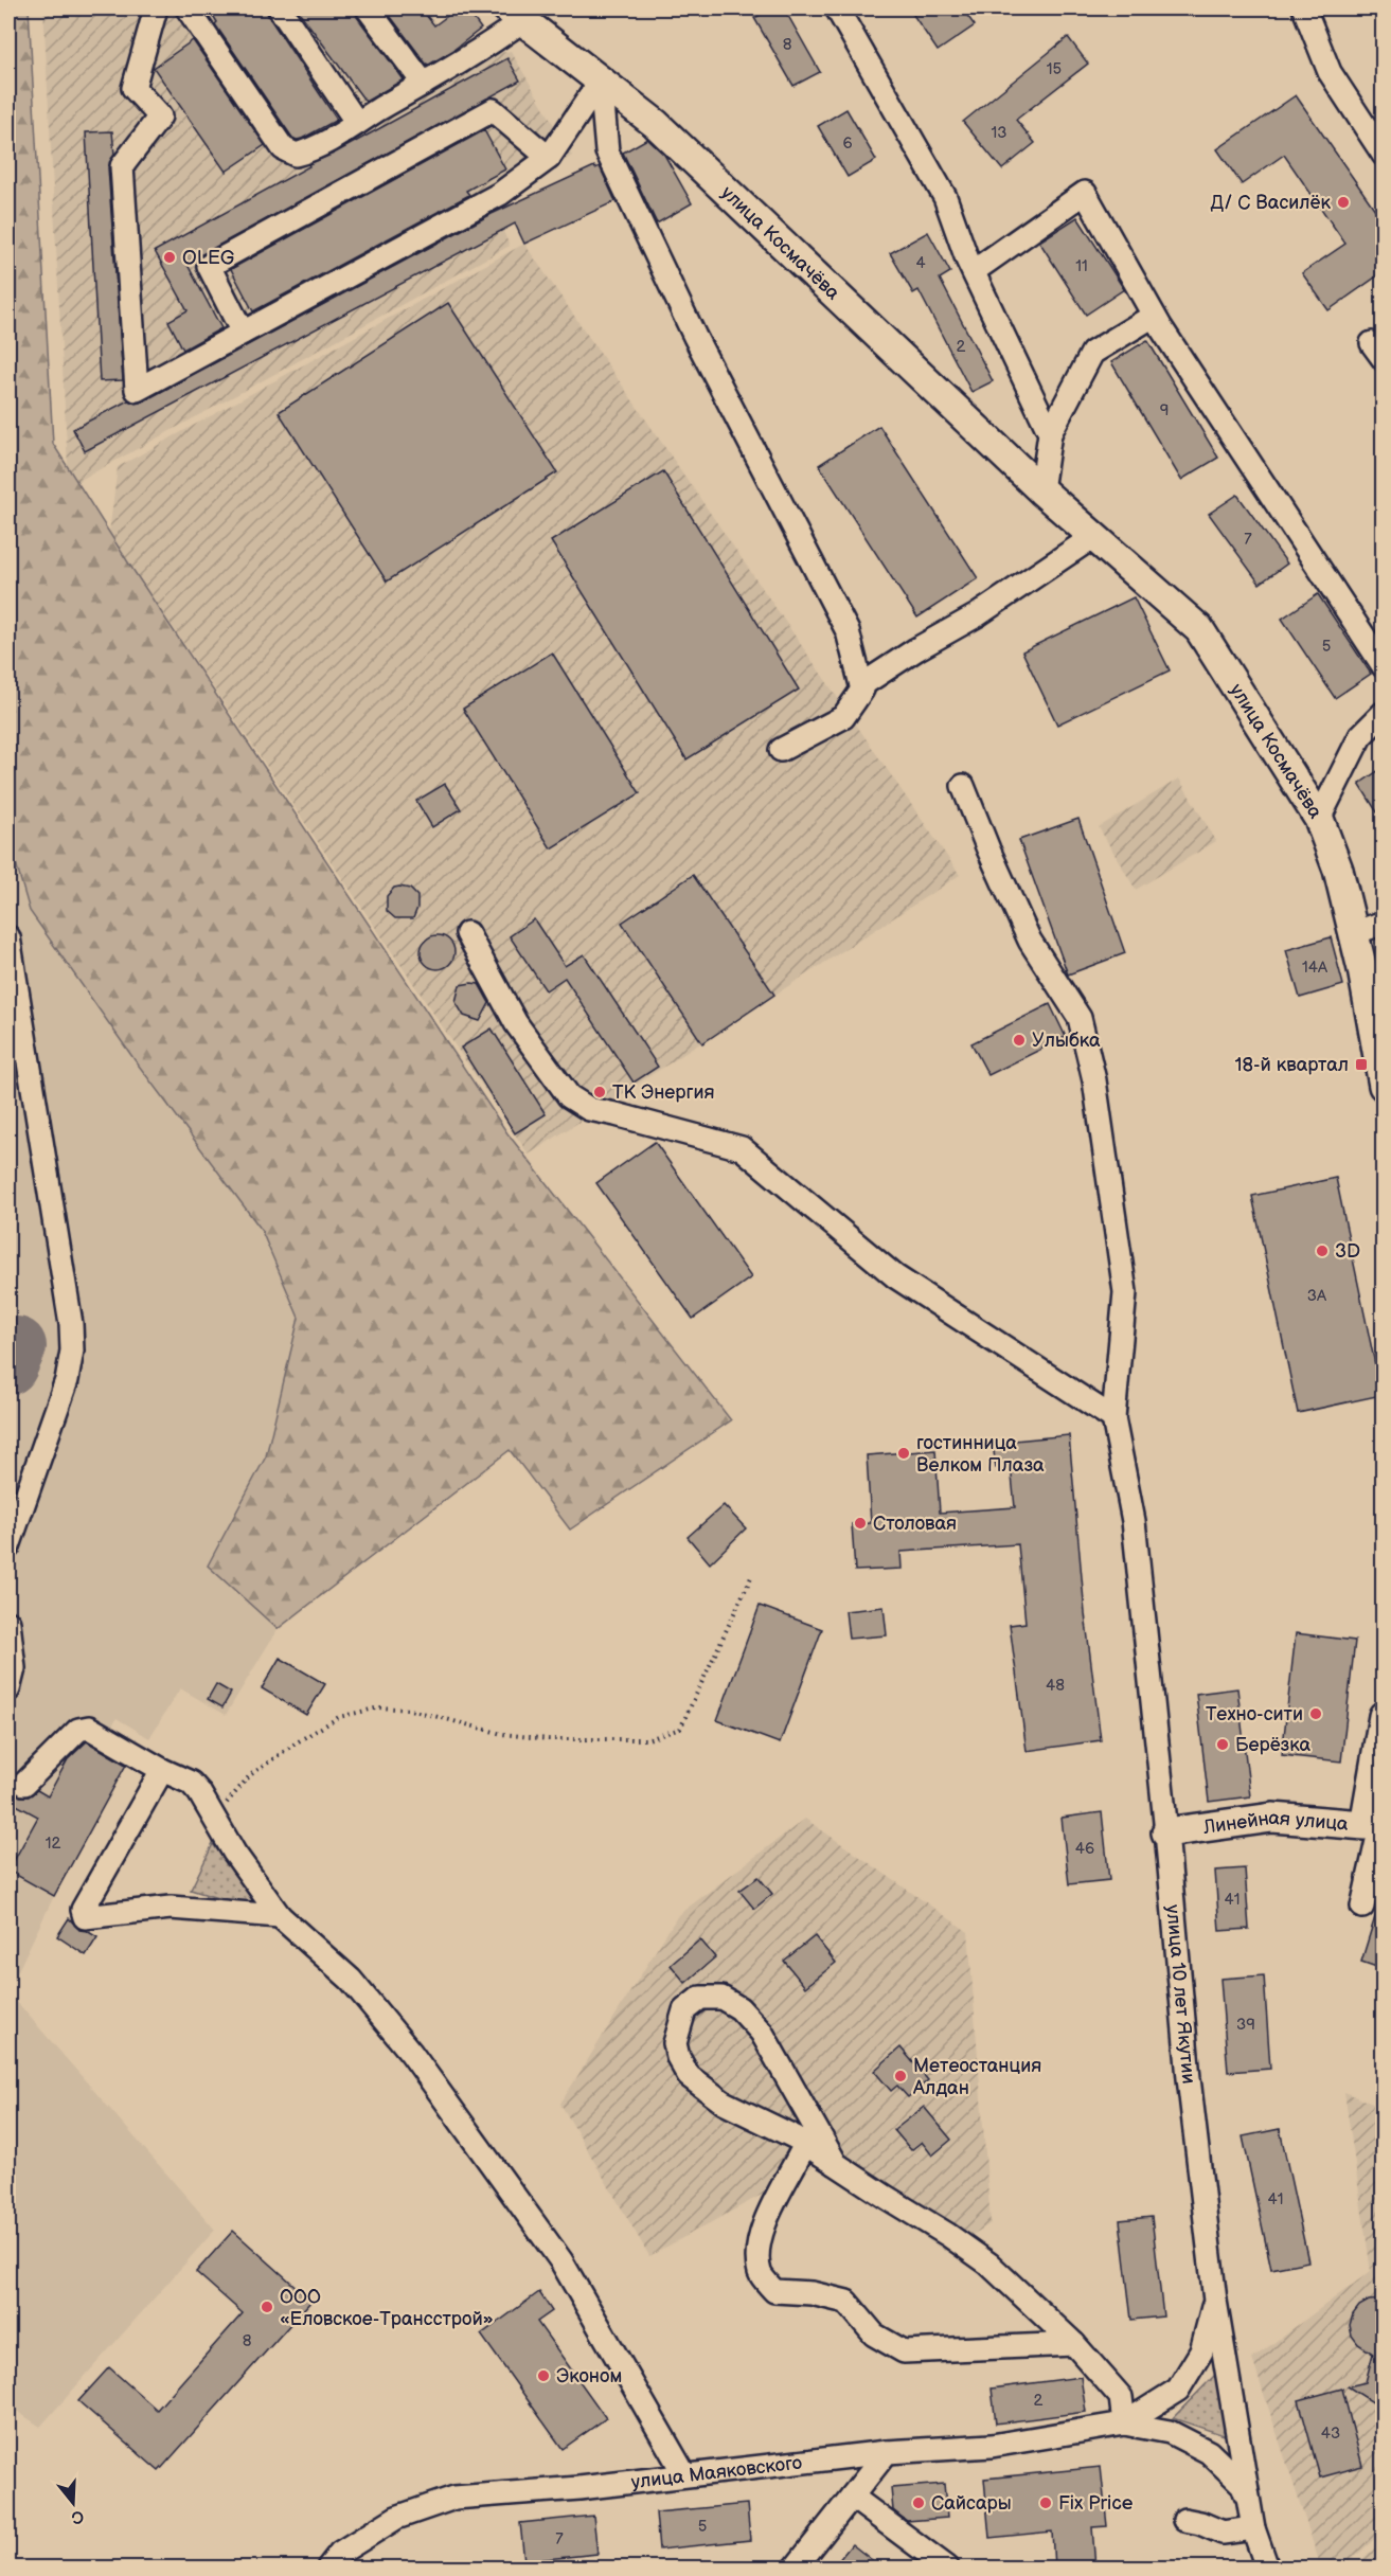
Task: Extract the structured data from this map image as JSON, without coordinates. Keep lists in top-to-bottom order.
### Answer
{
  "streets": {
    "main road": ["улица Космачёва", "Линейная улица"],
    "street": ["улица 10 лет Якутии", "улица Маяковского"]
  },
  "crossings": [
    ["Линейная улица", "улица 10 лет Якутии"]
  ],
  "places": {
    "other": [
      "Д/ С Василёк",
      "OLEG",
      "Улыбка",
      "ТК Энергия",
      "3D",
      "гостинница Велком Плаза",
      "Столовая",
      "Техно-сити",
      "Берёзка",
      "Метеостанция Алдан",
      "ООО «Еловское-Трансстрой»",
      "Эконом",
      "Сайсары",
      "Fix Price"
    ],
    "transit": ["18-й квартал"]
  },
  "house_numbers": [
    "8",
    "15",
    "13",
    "6",
    "4",
    "11",
    "2",
    "9",
    "7",
    "5",
    "14А",
    "3А",
    "48",
    "12",
    "46",
    "41",
    "39",
    "41",
    "8",
    "2",
    "43",
    "5",
    "7"
  ],
  "north": "bottom"
}
